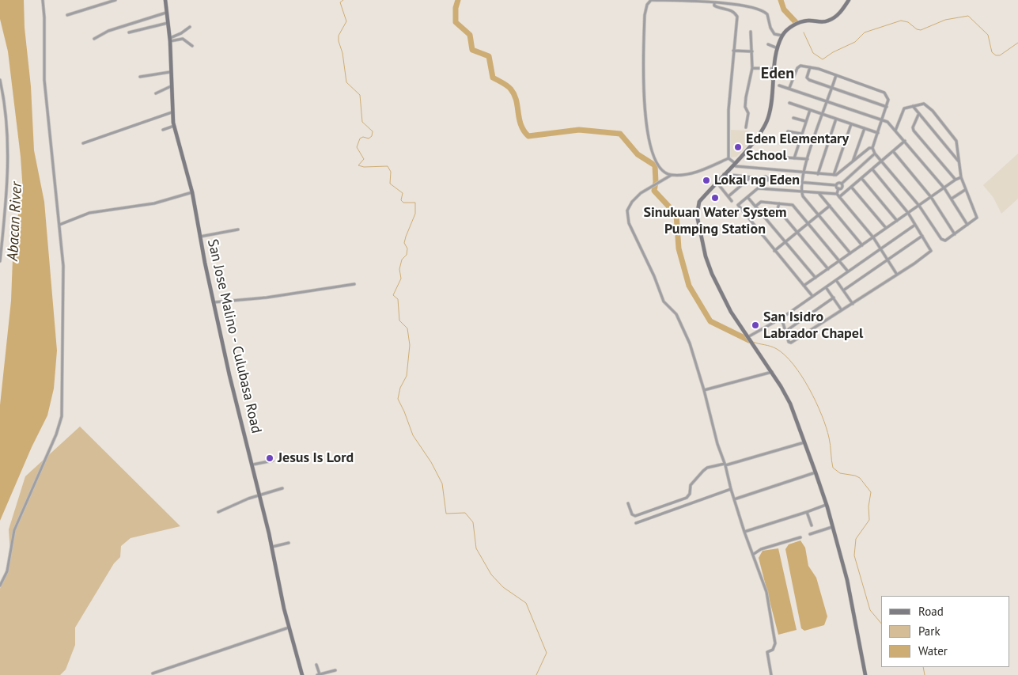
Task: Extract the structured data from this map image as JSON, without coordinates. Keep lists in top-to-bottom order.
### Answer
{
  "streets": {
    "street": ["San Jose Malino - Culubasa Road"]
  },
  "districts": ["Eden"],
  "water": ["Abacan River"],
  "places": [
    "Eden Elementary School",
    "Lokal ng Eden",
    "Sinukuan Water System Pumping Station",
    "San Isidro Labrador Chapel",
    "Jesus Is Lord"
  ],
  "legend": ["Road", "Park", "Water"]
}
